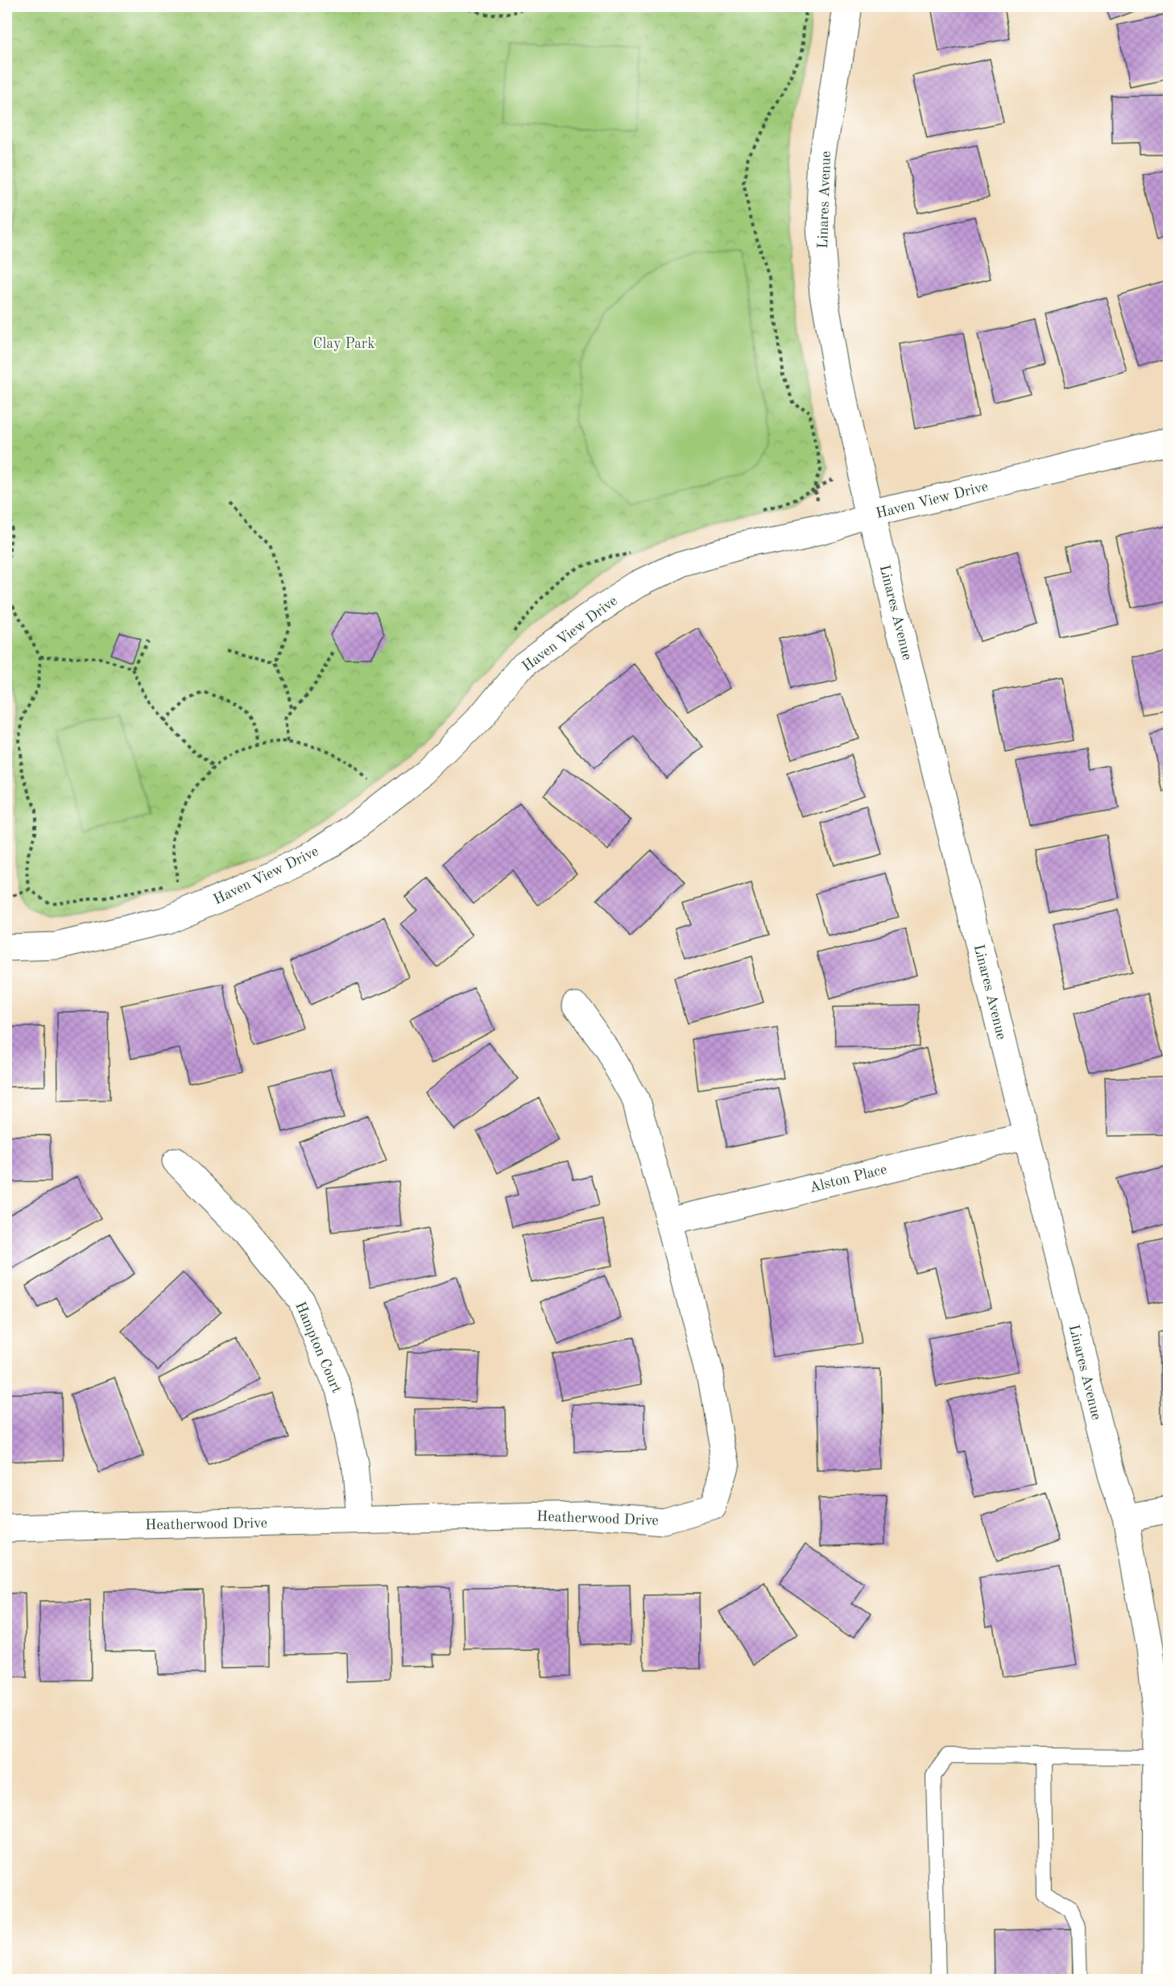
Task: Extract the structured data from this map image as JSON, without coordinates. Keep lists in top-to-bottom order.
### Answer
{
  "streets": {
    "street": [
      "Linares Avenue",
      "Haven View Drive",
      "Alston Place",
      "Hampton Court",
      "Heatherwood Drive"
    ]
  },
  "crossings": [
    ["Linares Avenue", "Haven View Drive"],
    ["Linares Avenue", "Alston Place"],
    ["Alston Place", "Heatherwood Drive"],
    ["Hampton Court", "Heatherwood Drive"]
  ],
  "parks": ["Clay Park"]
}
